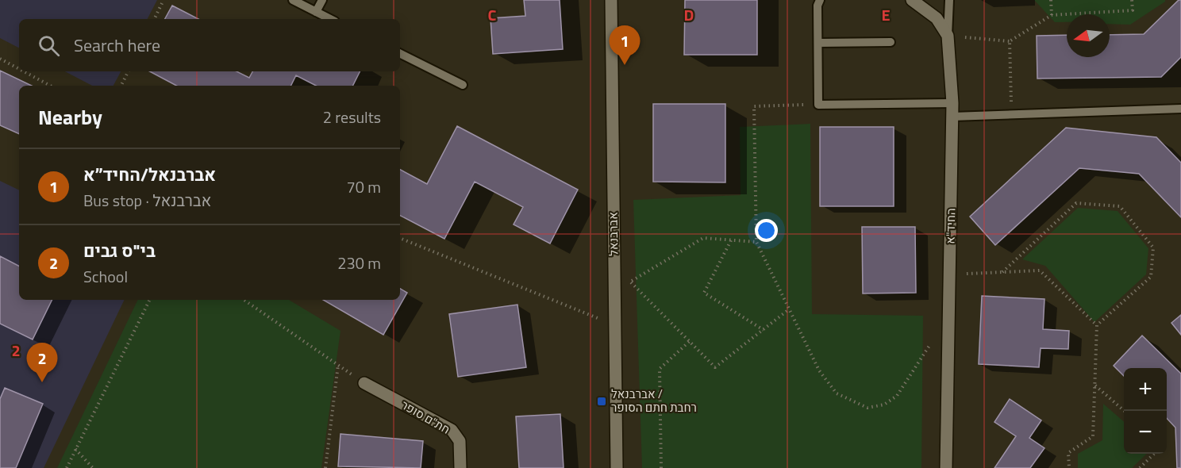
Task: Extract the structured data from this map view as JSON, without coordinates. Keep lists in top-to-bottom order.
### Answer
{
  "streets": {
    "street": ["החיד\"א", "אברבנאל", "חת\"ם סופר"]
  },
  "places": {
    "transit": ["אברבנאל / רחבת חתם הסופר"]
  },
  "north": "left",
  "page": {
    "search": "Search here",
    "pins": ["1", "2"],
    "heading": ["Nearby", "2 results"],
    "list": [
      {
        "mark": "1",
        "name": "אברבנאל/החיד״א",
        "note": "Bus stop · אברבנאל",
        "value": "70 m"
      },
      {
        "mark": "2",
        "name": "בי\"ס גבים",
        "note": "School",
        "value": "230 m"
      }
    ],
    "map_buttons": ["+", "−"]
  },
  "grid": {
    "columns": ["C", "D", "E"],
    "rows": ["2"]
  }
}
